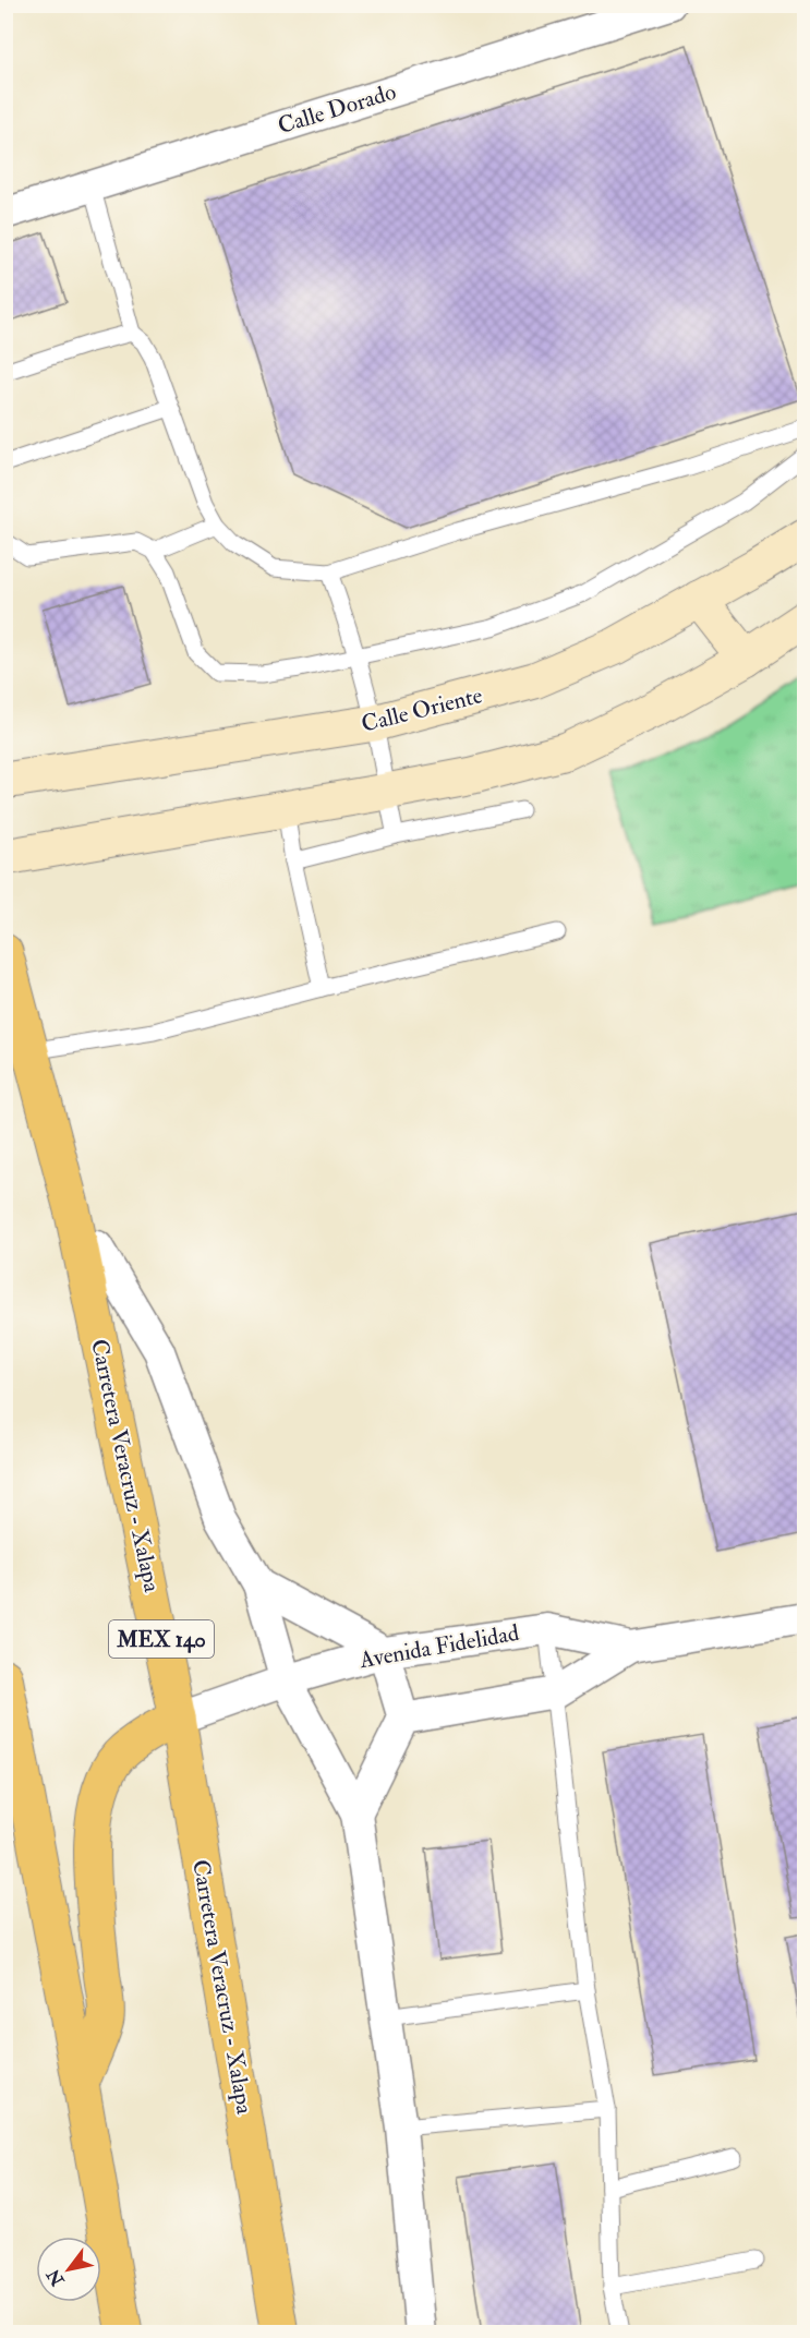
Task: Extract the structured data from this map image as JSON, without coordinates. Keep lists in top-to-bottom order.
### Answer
{
  "streets": {
    "main road": ["Calle Oriente", "Carretera Veracruz - Xalapa", "MEX 140"],
    "street": ["Calle Dorado", "Avenida Fidelidad"]
  },
  "crossings": [
    ["Carretera Veracruz - Xalapa", "Avenida Fidelidad"]
  ],
  "north": "bottom left"
}
